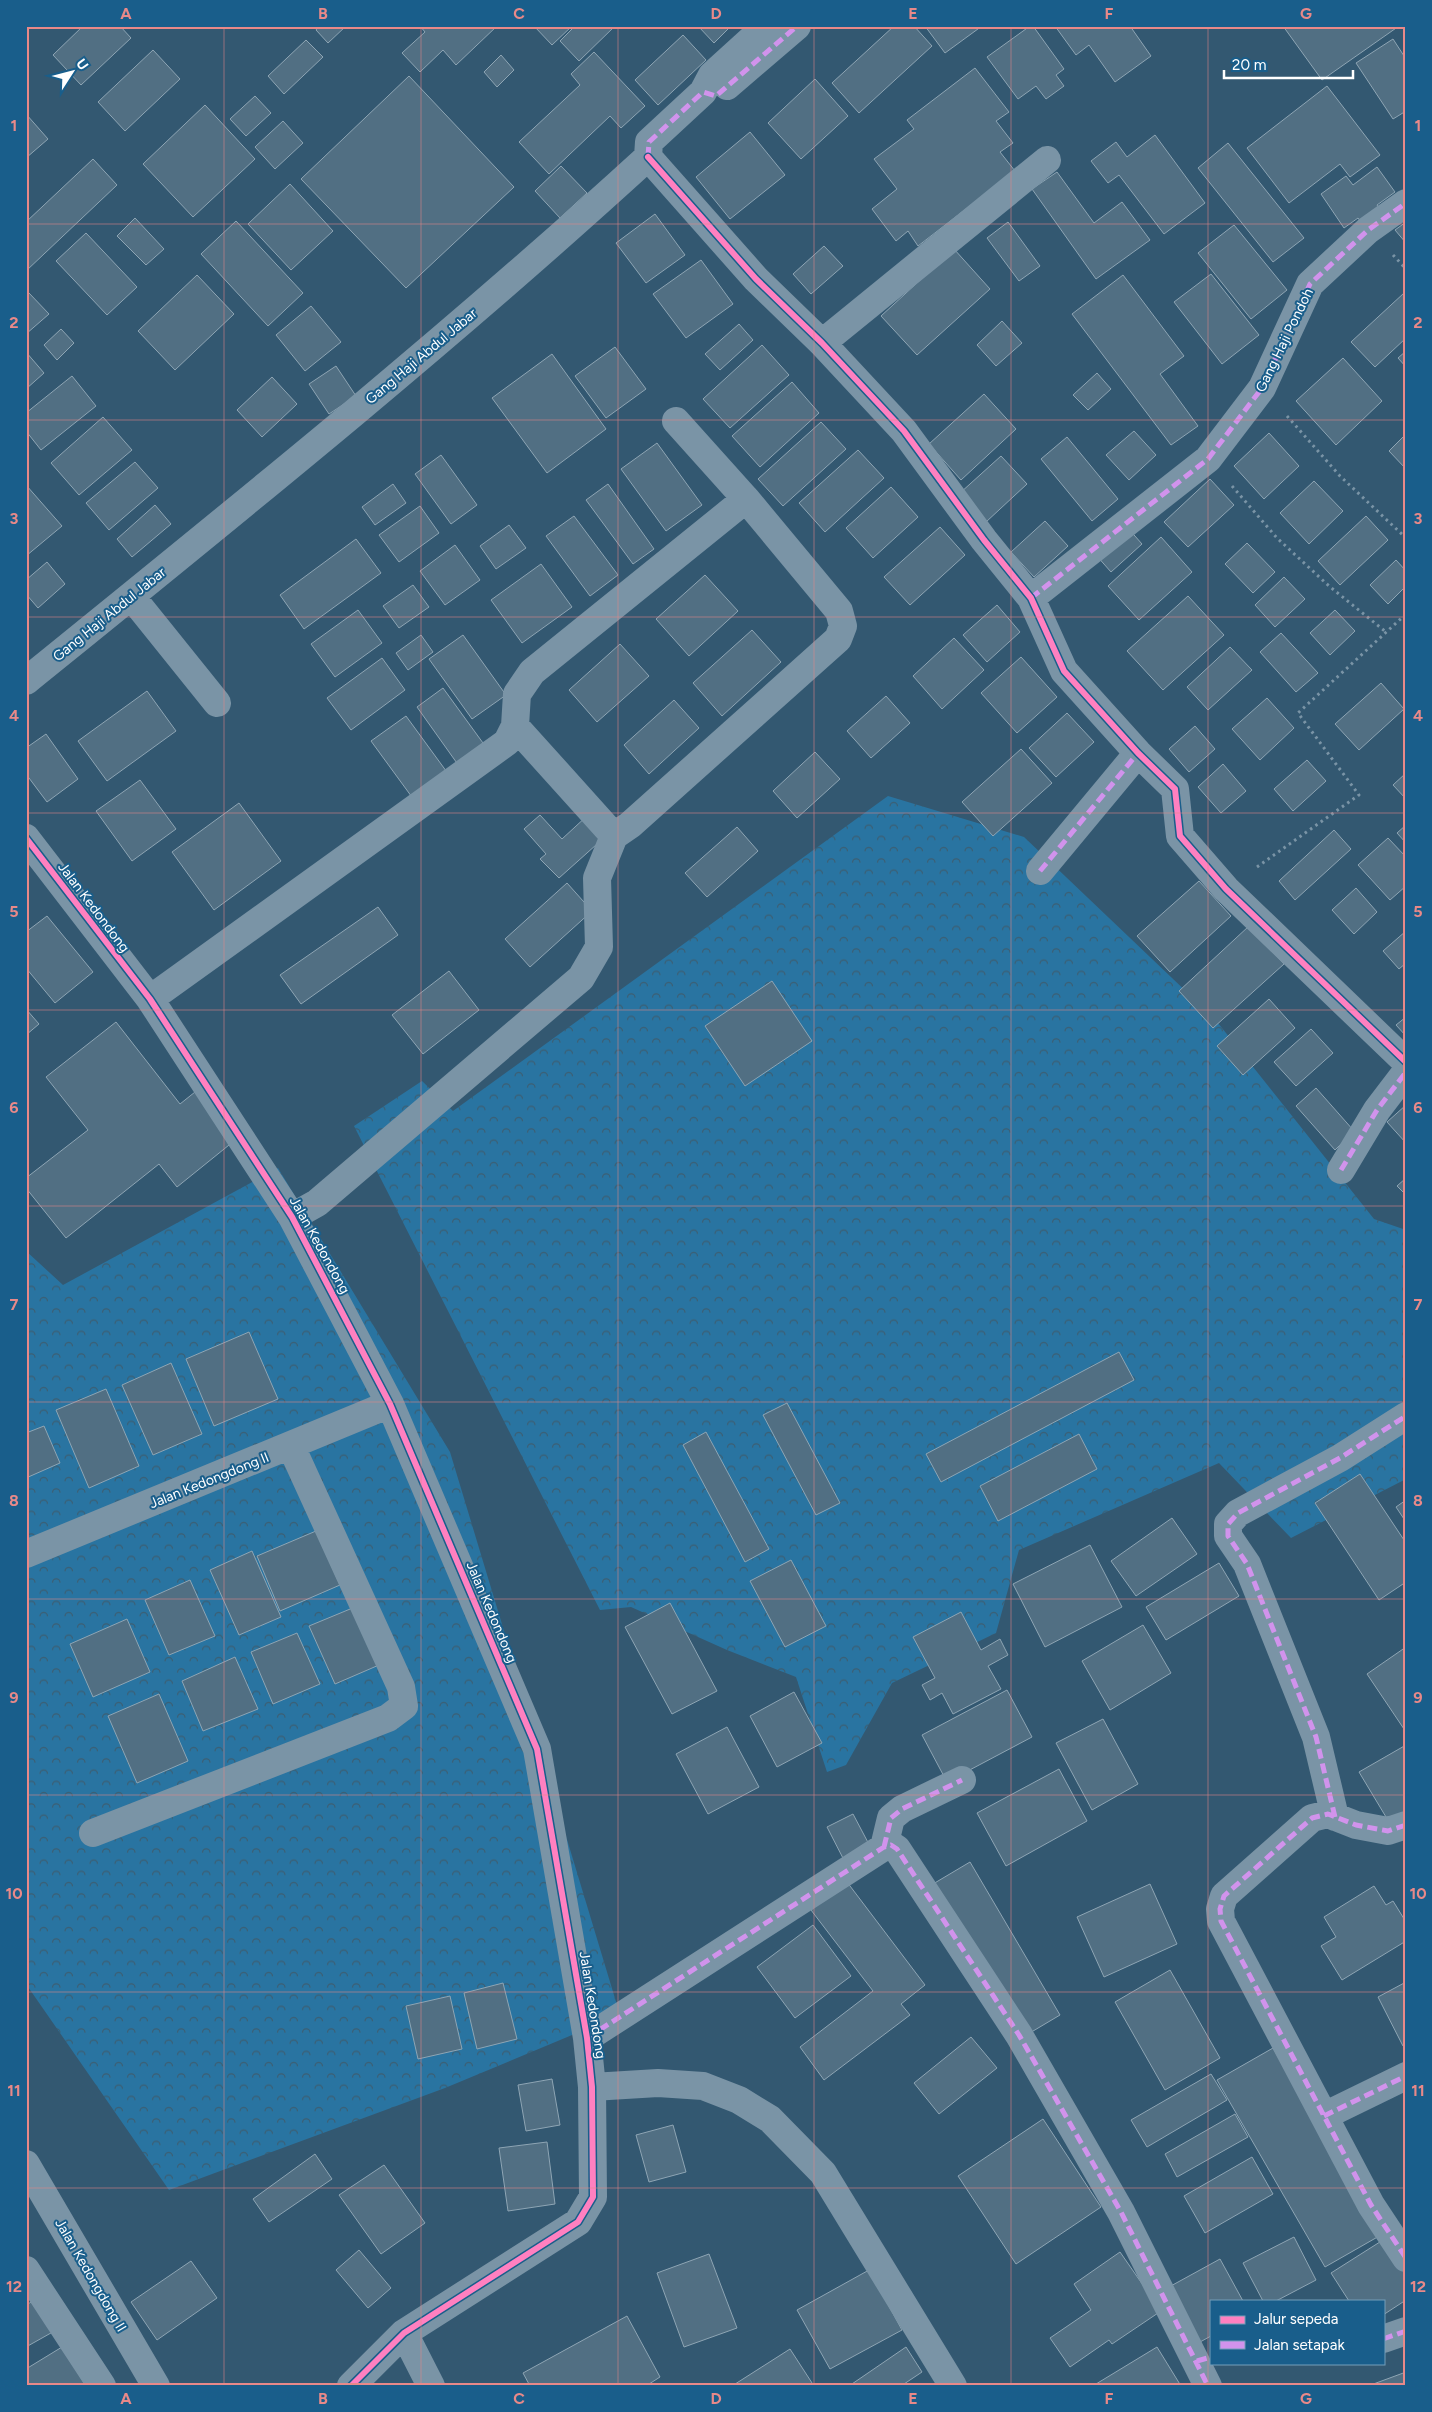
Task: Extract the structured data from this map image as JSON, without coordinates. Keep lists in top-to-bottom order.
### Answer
{
  "streets": {
    "street": [
      "Gang Haji Pondoh",
      "Gang Haji Abdul Jabar",
      "Jalan Kedondong",
      "Jalan Kedongdong II"
    ]
  },
  "crossings": [
    ["Jalan Kedondong", "Jalan Kedongdong II"]
  ],
  "legend": ["Jalur sepeda", "Jalan setapak"],
  "scale_bar": "20 m",
  "north": "top right",
  "grid": {
    "columns": [
      "A",
      "B",
      "C",
      "D",
      "E",
      "F",
      "G"
    ],
    "rows": [
      "1",
      "2",
      "3",
      "4",
      "5",
      "6",
      "7",
      "8",
      "9",
      "10",
      "11",
      "12"
    ]
  }
}
